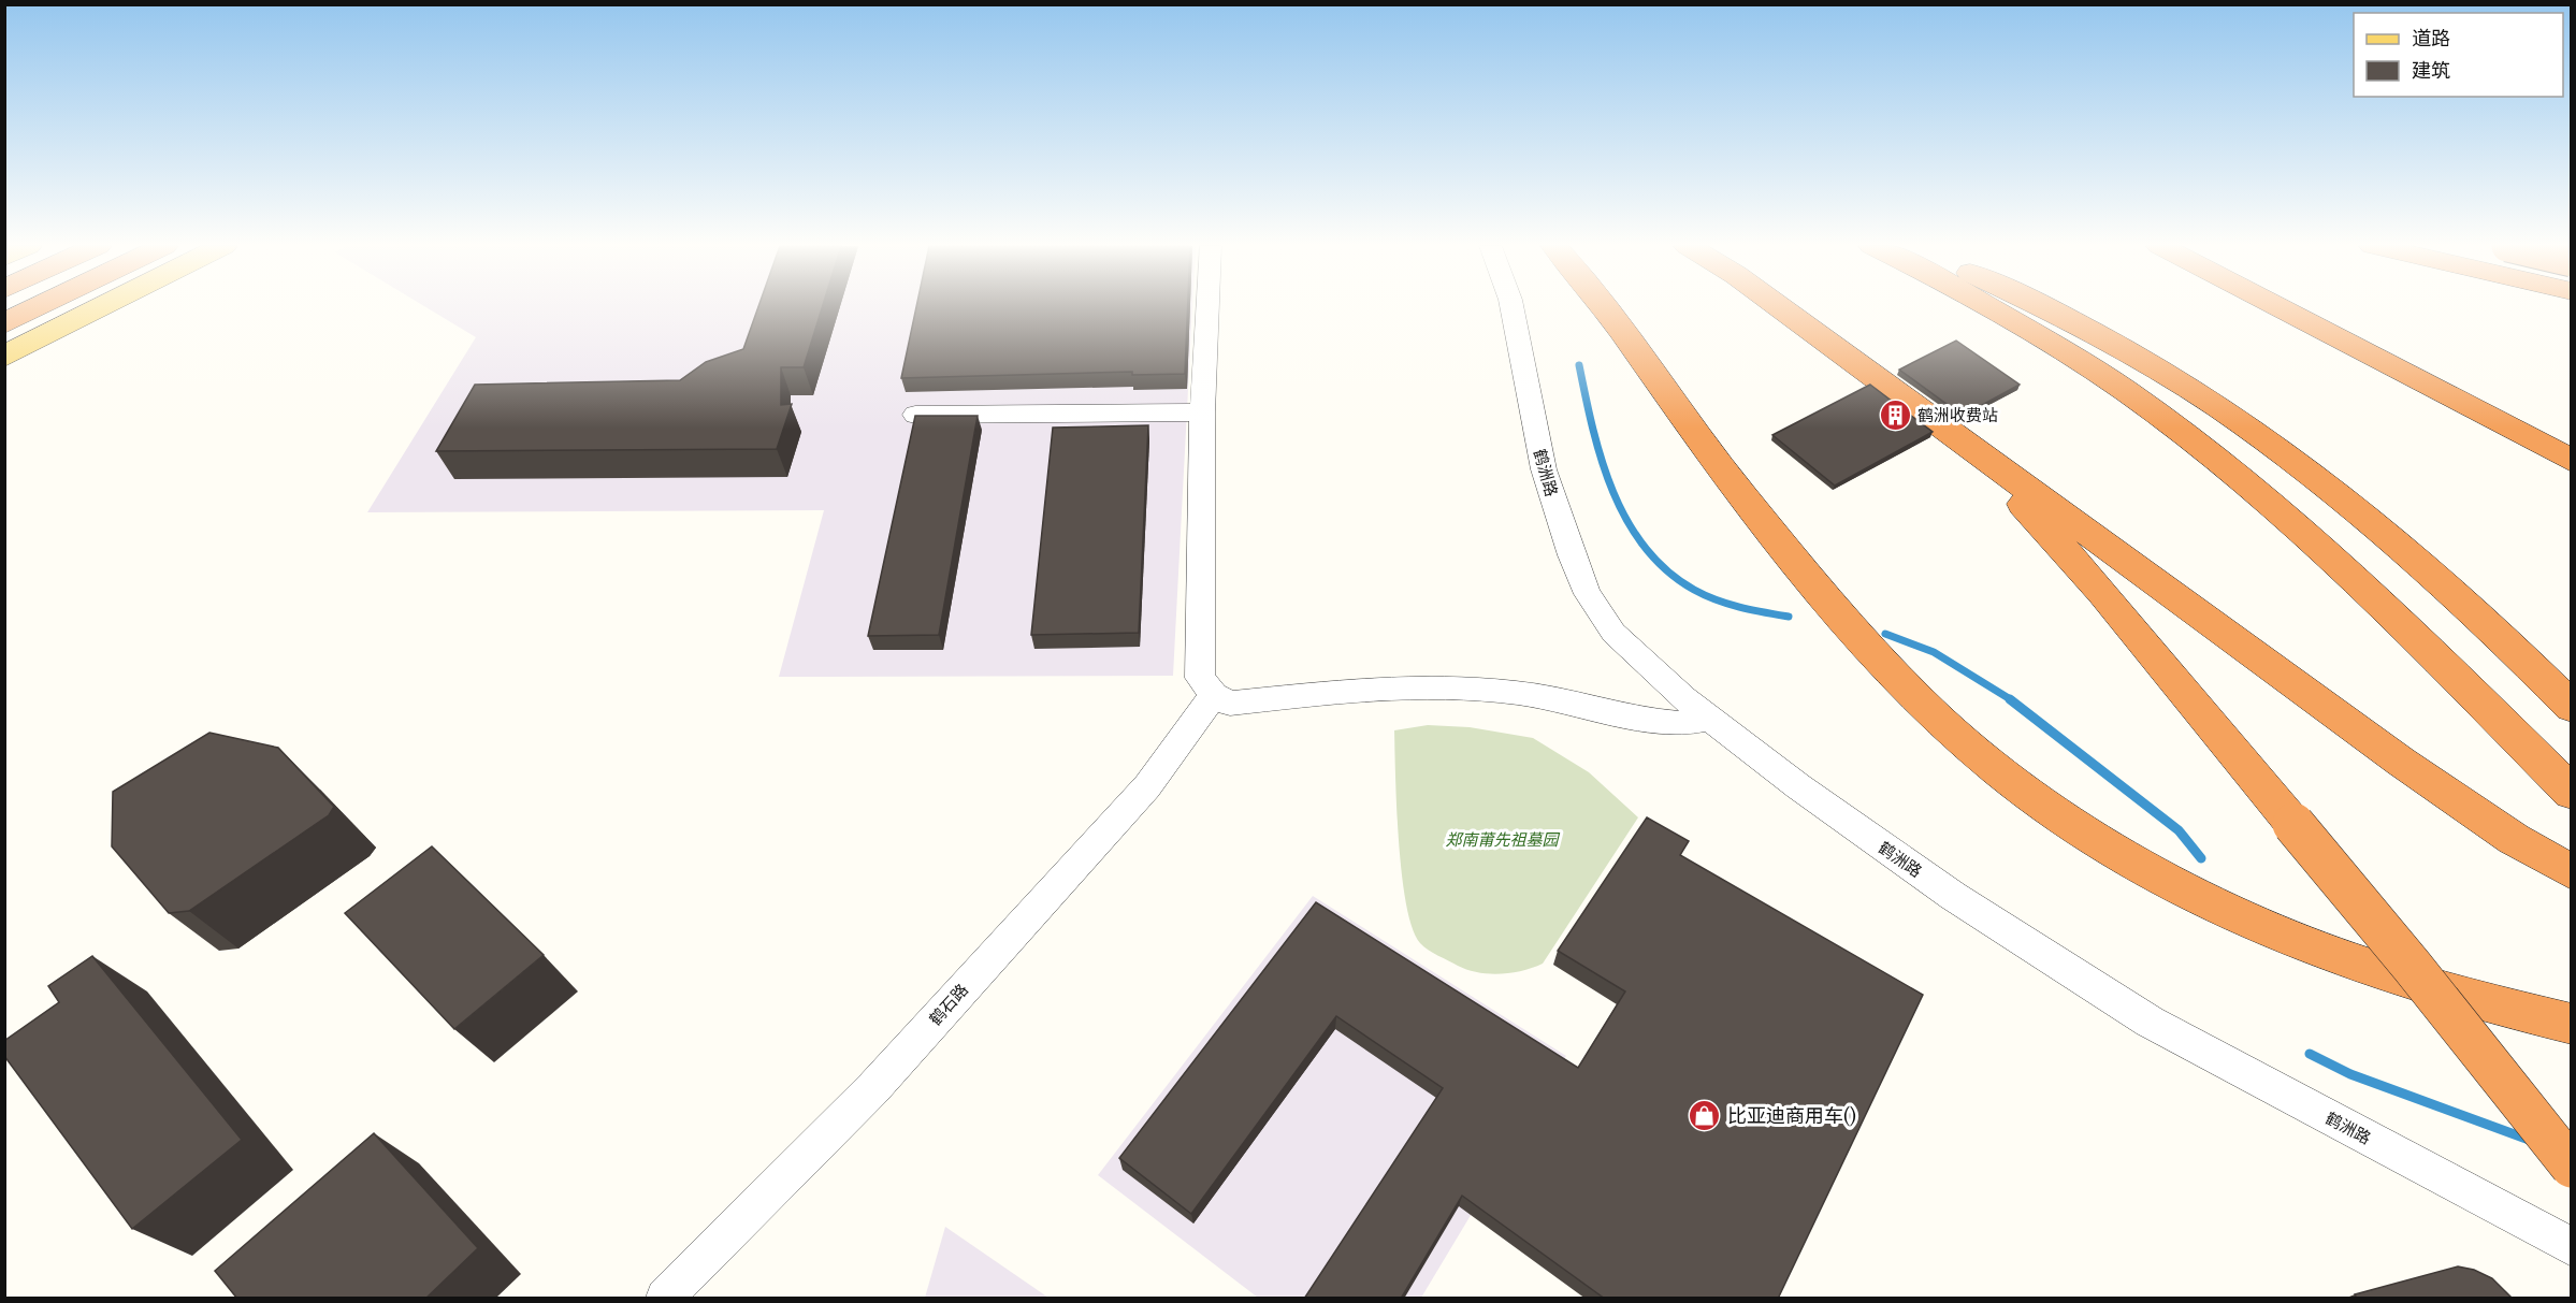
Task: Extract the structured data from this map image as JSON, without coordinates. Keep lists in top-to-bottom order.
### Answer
{
  "streets": {
    "street": ["鹤洲路", "鹤石路"]
  },
  "parks": ["郑南莆先祖墓园"],
  "places": {
    "building": ["鹤洲收费站"],
    "shop": ["比亚迪商用车()"]
  },
  "legend": ["道路", "建筑"]
}
